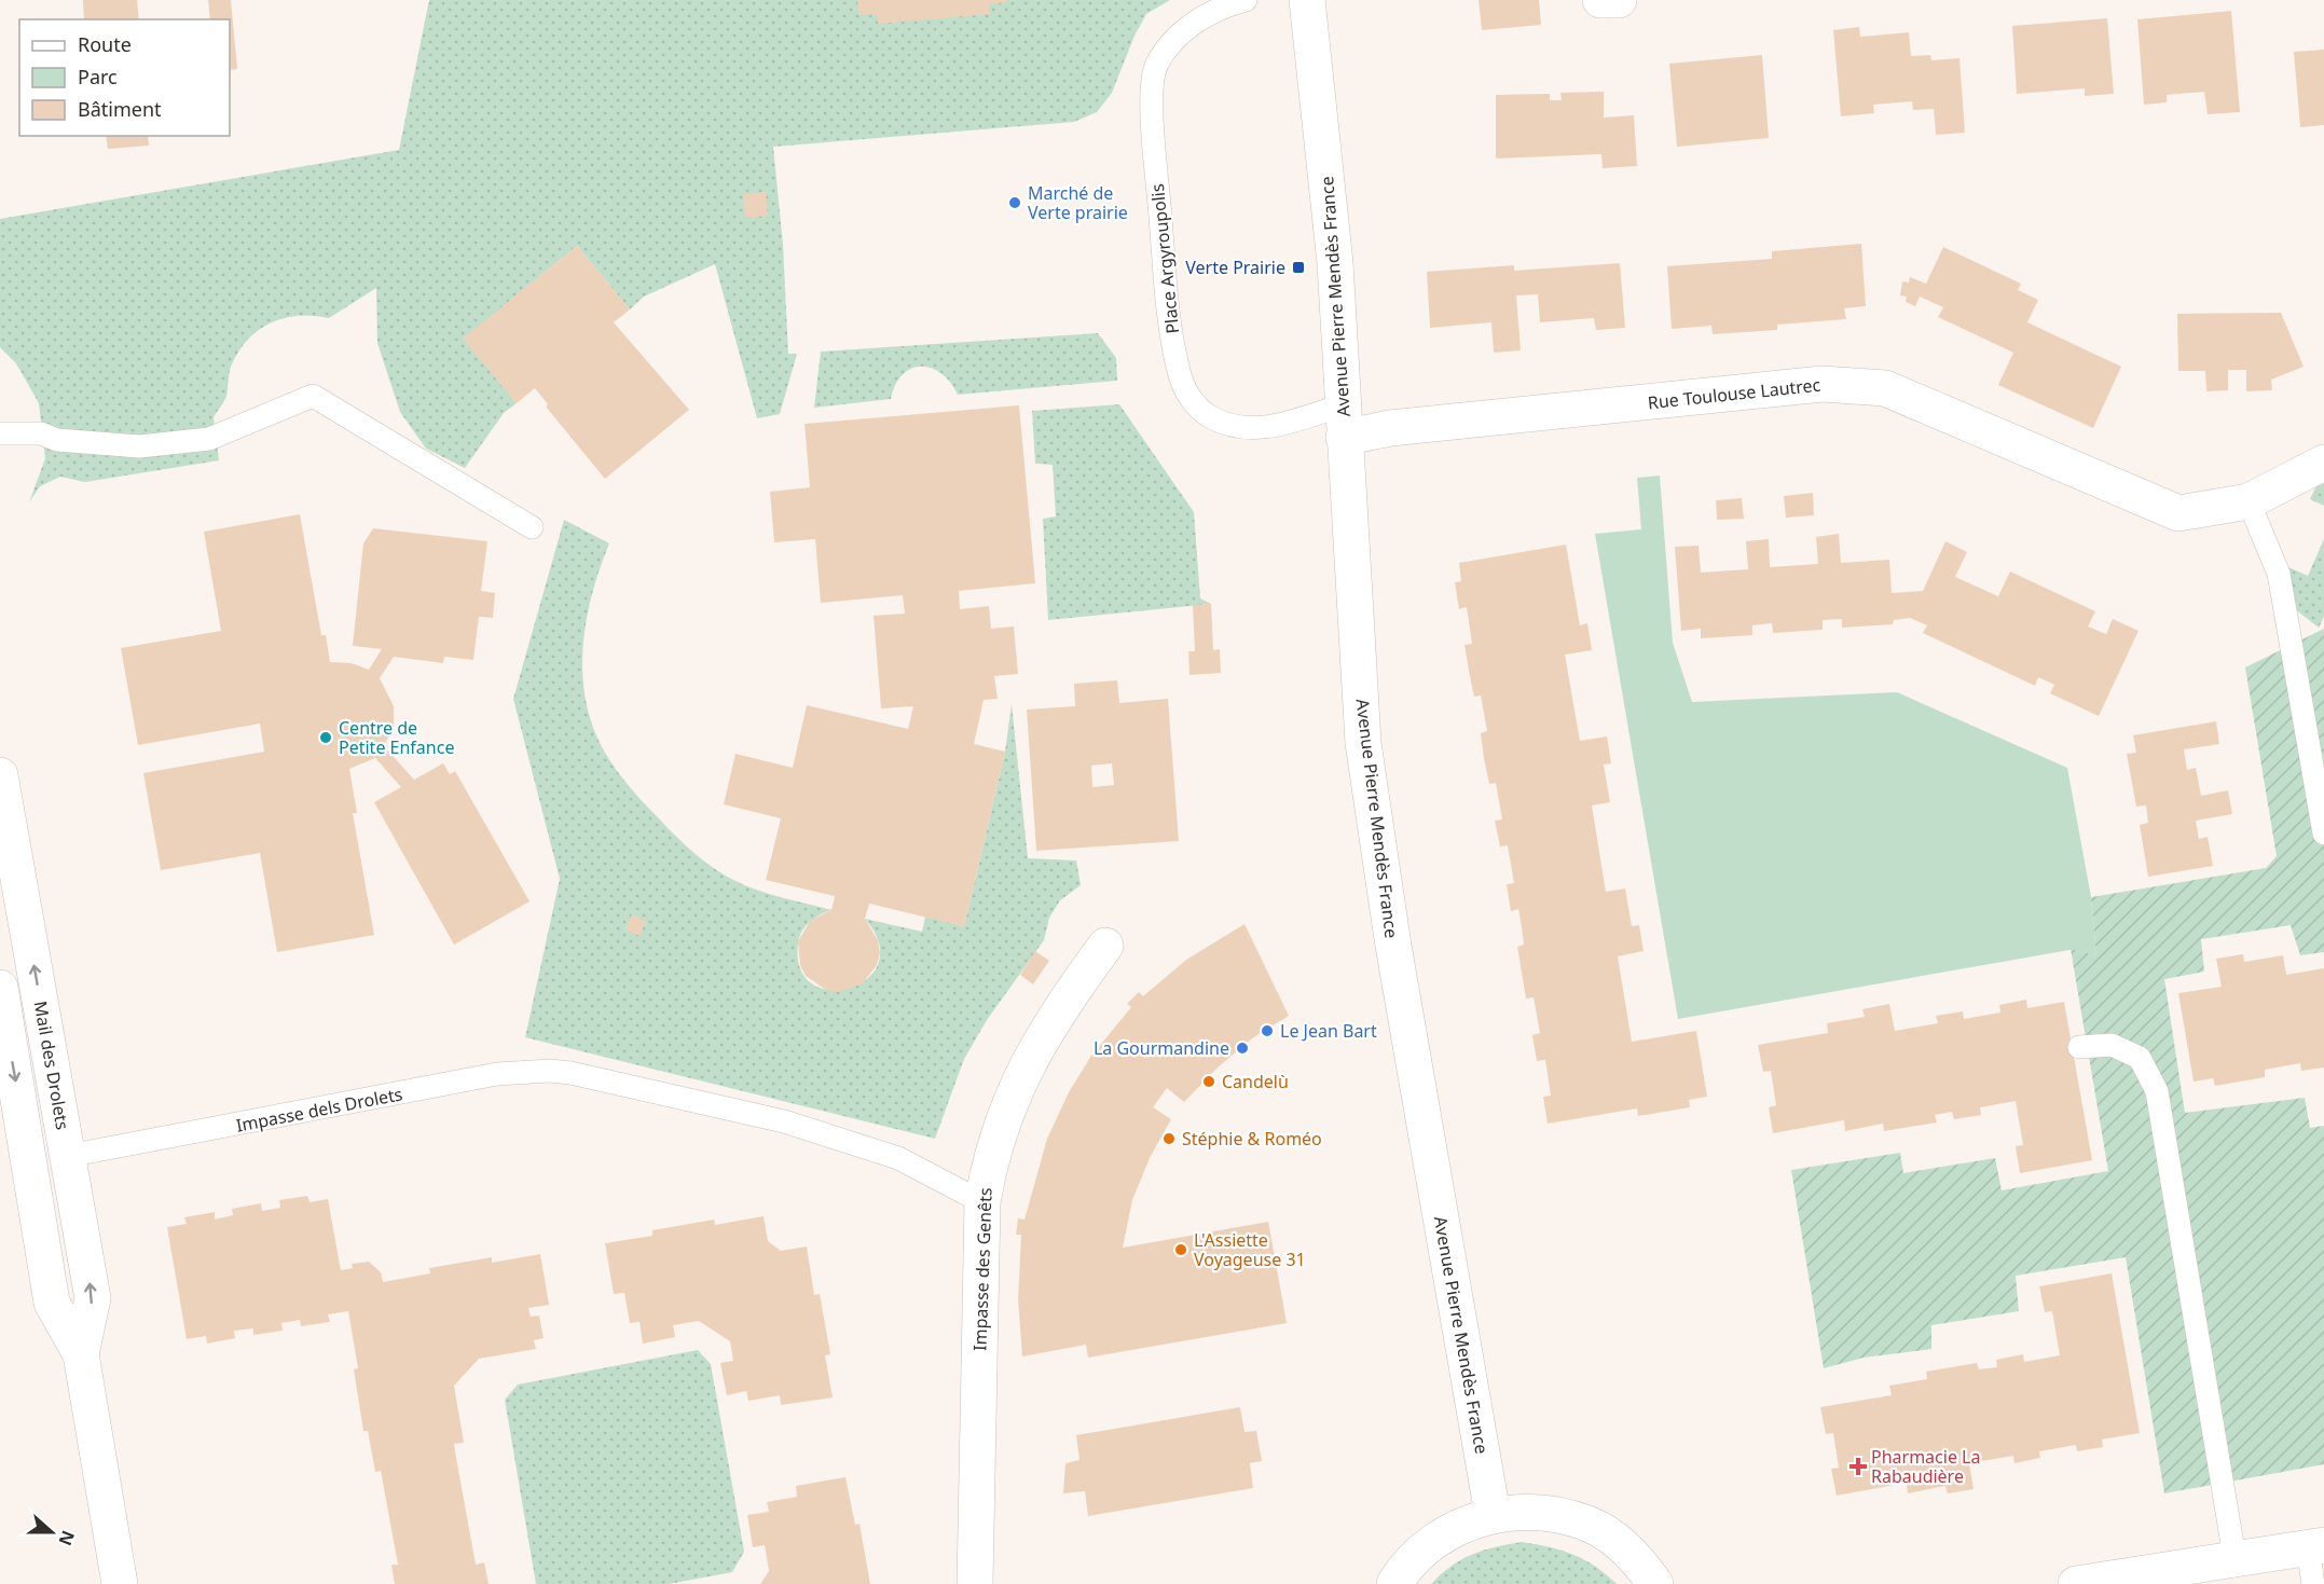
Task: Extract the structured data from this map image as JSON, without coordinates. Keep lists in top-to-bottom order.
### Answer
{
  "streets": {
    "street": [
      "Avenue Pierre Mendès France",
      "Rue Toulouse Lautrec",
      "Mail des Drolets",
      "Impasse des Genêts"
    ],
    "lane": ["Place Argyroupolis", "Impasse dels Drolets"]
  },
  "crossings": [
    ["Place Argyroupolis", "Avenue Pierre Mendès France"],
    ["Place Argyroupolis", "Rue Toulouse Lautrec"],
    ["Avenue Pierre Mendès France", "Rue Toulouse Lautrec"],
    ["Mail des Drolets", "Impasse dels Drolets"],
    ["Impasse dels Drolets", "Impasse des Genêts"]
  ],
  "places": {
    "other": [
      "Marché de Verte prairie",
      "Centre de Petite Enfance",
      "Le Jean Bart",
      "La Gourmandine",
      "Candelù",
      "Stéphie & Roméo",
      "L'Assiette Voyageuse 31"
    ],
    "transit": ["Verte Prairie"],
    "health": ["Pharmacie La Rabaudière"]
  },
  "legend": ["Route", "Parc", "Bâtiment"],
  "north": "right"
}
